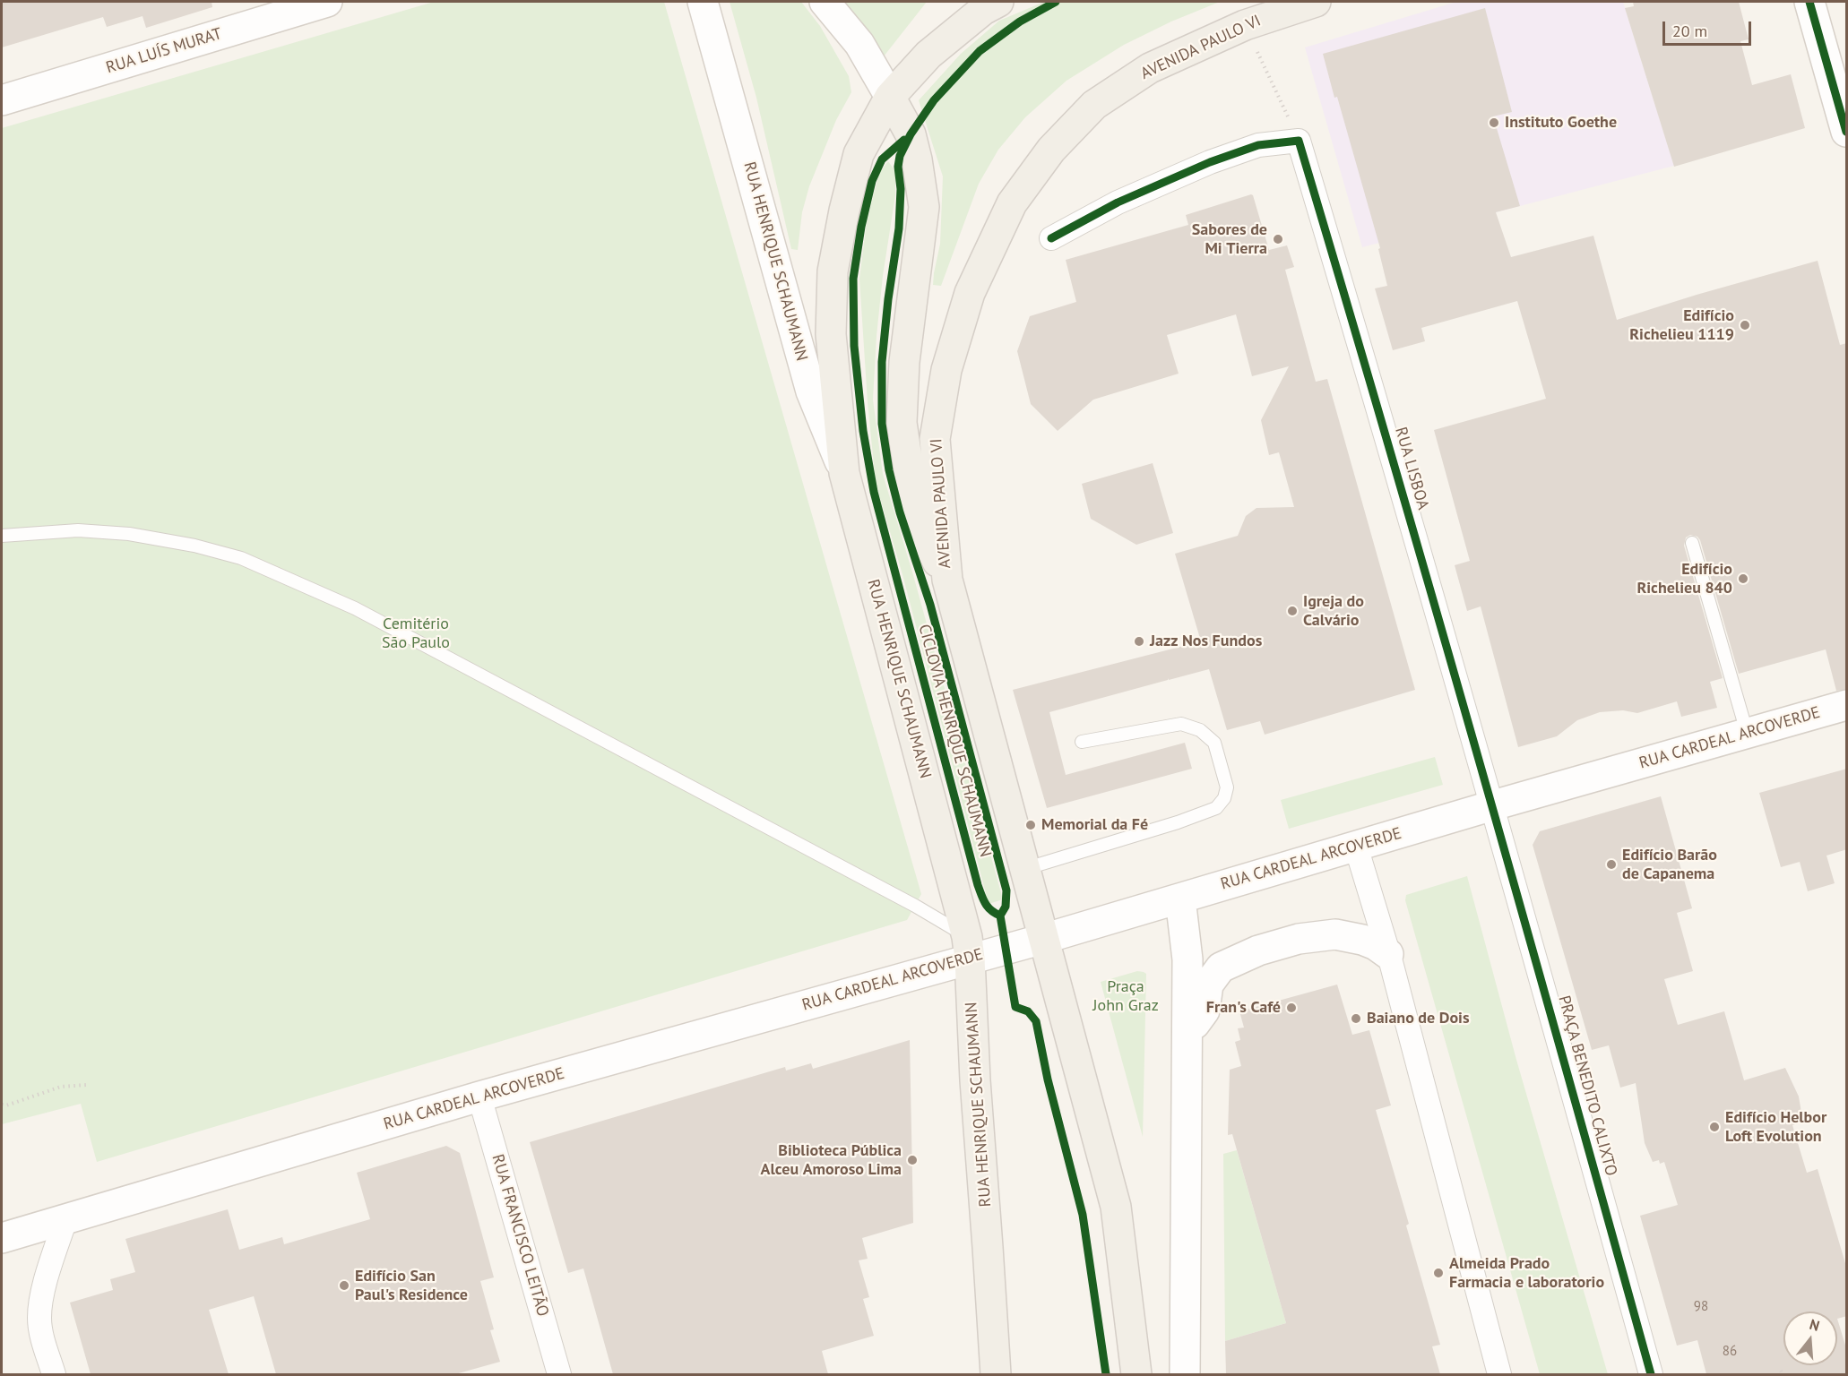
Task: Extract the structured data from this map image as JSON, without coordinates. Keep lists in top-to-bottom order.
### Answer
{
  "streets": {
    "main road": [
      "AVENIDA PAULO VI",
      "RUA LUÍS MURAT",
      "RUA HENRIQUE SCHAUMANN",
      "RUA CARDEAL ARCOVERDE"
    ],
    "street": ["RUA LISBOA", "PRAÇA BENEDITO CALIXTO", "RUA FRANCISCO LEITÃO"],
    "cycle path": ["CICLOVIA HENRIQUE SCHAUMANN"]
  },
  "crossings": [
    ["RUA HENRIQUE SCHAUMANN", "RUA CARDEAL ARCOVERDE"],
    ["RUA LISBOA", "RUA CARDEAL ARCOVERDE"],
    ["RUA LISBOA", "PRAÇA BENEDITO CALIXTO"],
    ["RUA CARDEAL ARCOVERDE", "PRAÇA BENEDITO CALIXTO"],
    ["RUA CARDEAL ARCOVERDE", "RUA FRANCISCO LEITÃO"]
  ],
  "parks": ["Cemitério São Paulo", "Praça John Graz"],
  "places": [
    "Instituto Goethe",
    "Sabores de Mi Tierra",
    "Edifício Richelieu 1119",
    "Edifício Richelieu 840",
    "Igreja do Calvário",
    "Jazz Nos Fundos",
    "Memorial da Fé",
    "Edifício Barão de Capanema",
    "Fran's Café",
    "Baiano de Dois",
    "Edifício Helbor Loft Evolution",
    "Biblioteca Pública Alceu Amoroso Lima",
    "Almeida Prado Farmacia e laboratorio",
    "Edifício San Paul's Residence"
  ],
  "house_numbers": ["98", "86"],
  "scale_bar": "20 m",
  "north": "top"
}
